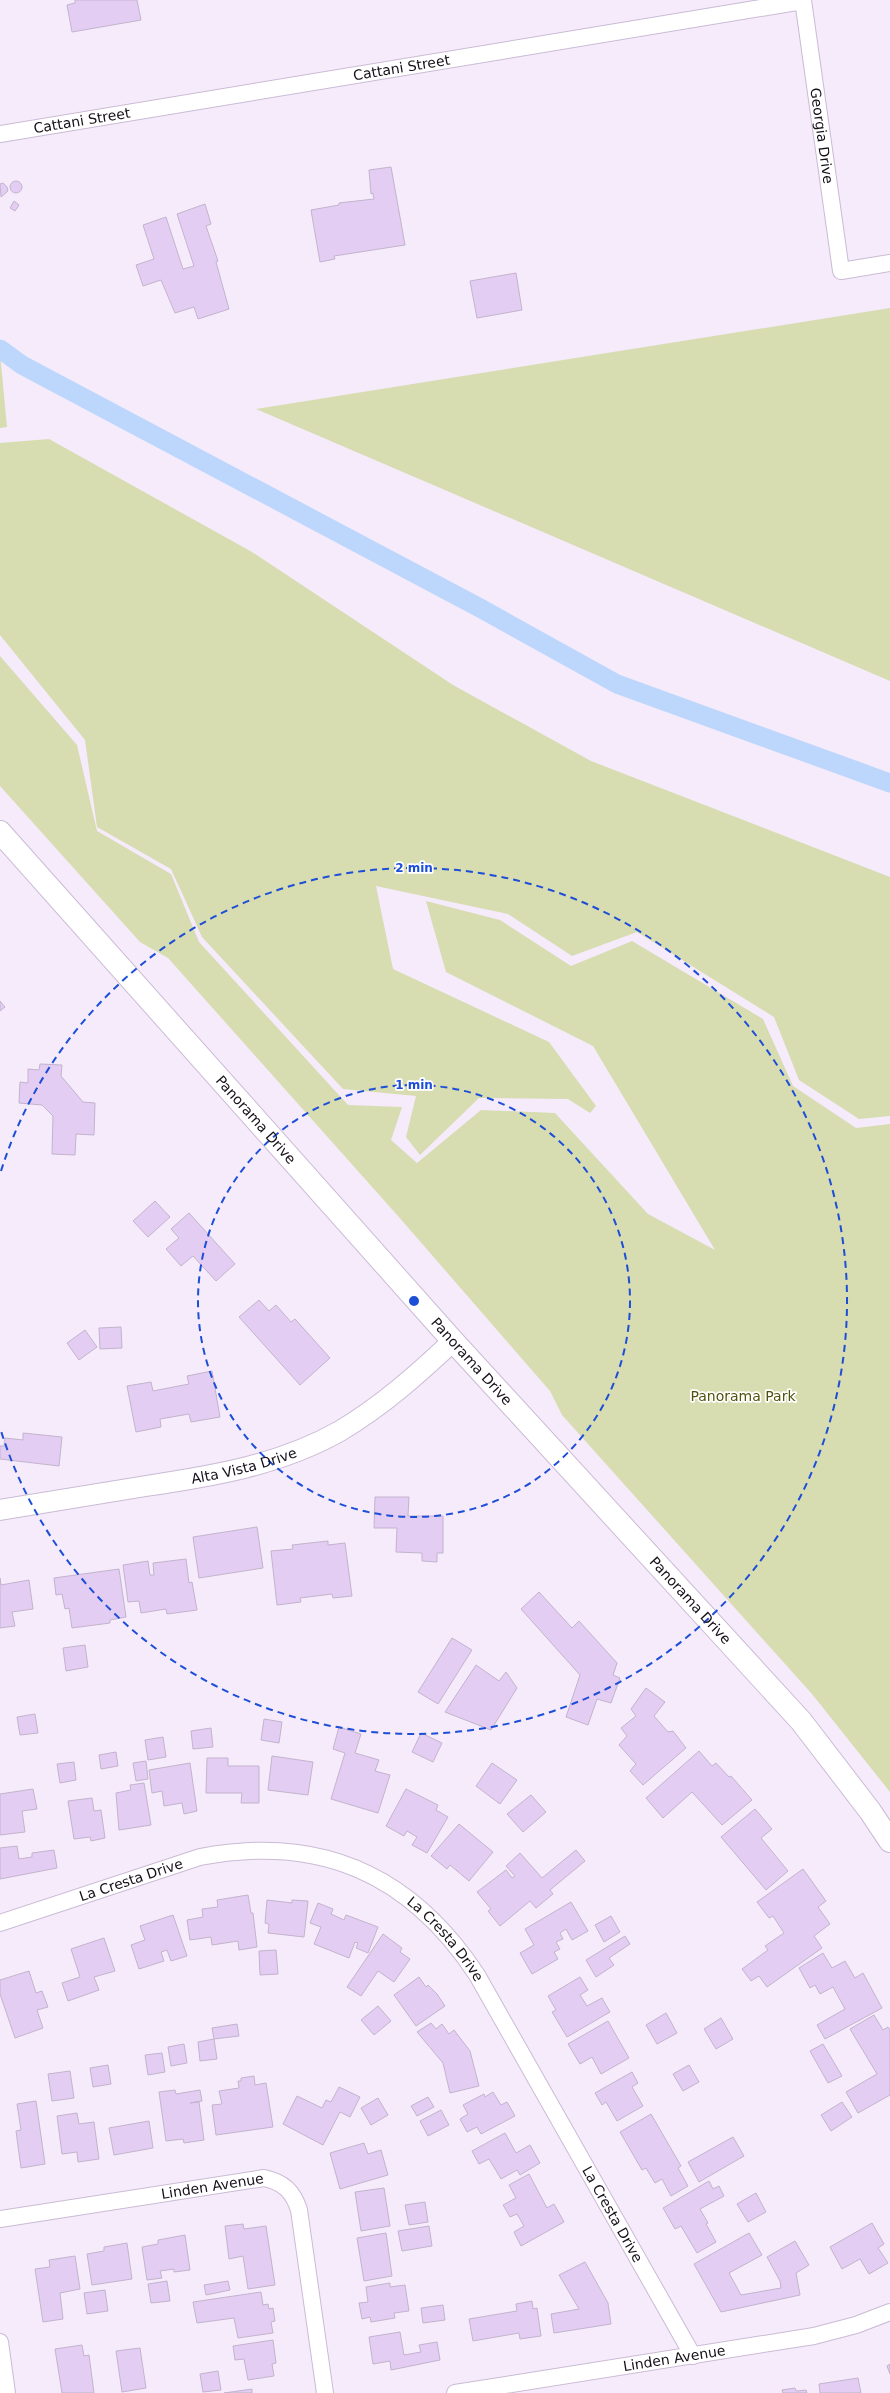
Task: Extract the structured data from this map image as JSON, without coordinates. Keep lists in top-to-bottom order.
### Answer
{
  "streets": {
    "main road": ["Panorama Drive"],
    "street": [
      "Cattani Street",
      "Georgia Drive",
      "Alta Vista Drive",
      "La Cresta Drive",
      "Linden Avenue"
    ]
  },
  "crossings": [
    ["Cattani Street", "Georgia Drive"],
    ["Panorama Drive", "Alta Vista Drive"],
    ["La Cresta Drive", "Linden Avenue"]
  ],
  "parks": ["Panorama Park"],
  "rings": ["2 min", "1 min"]
}
